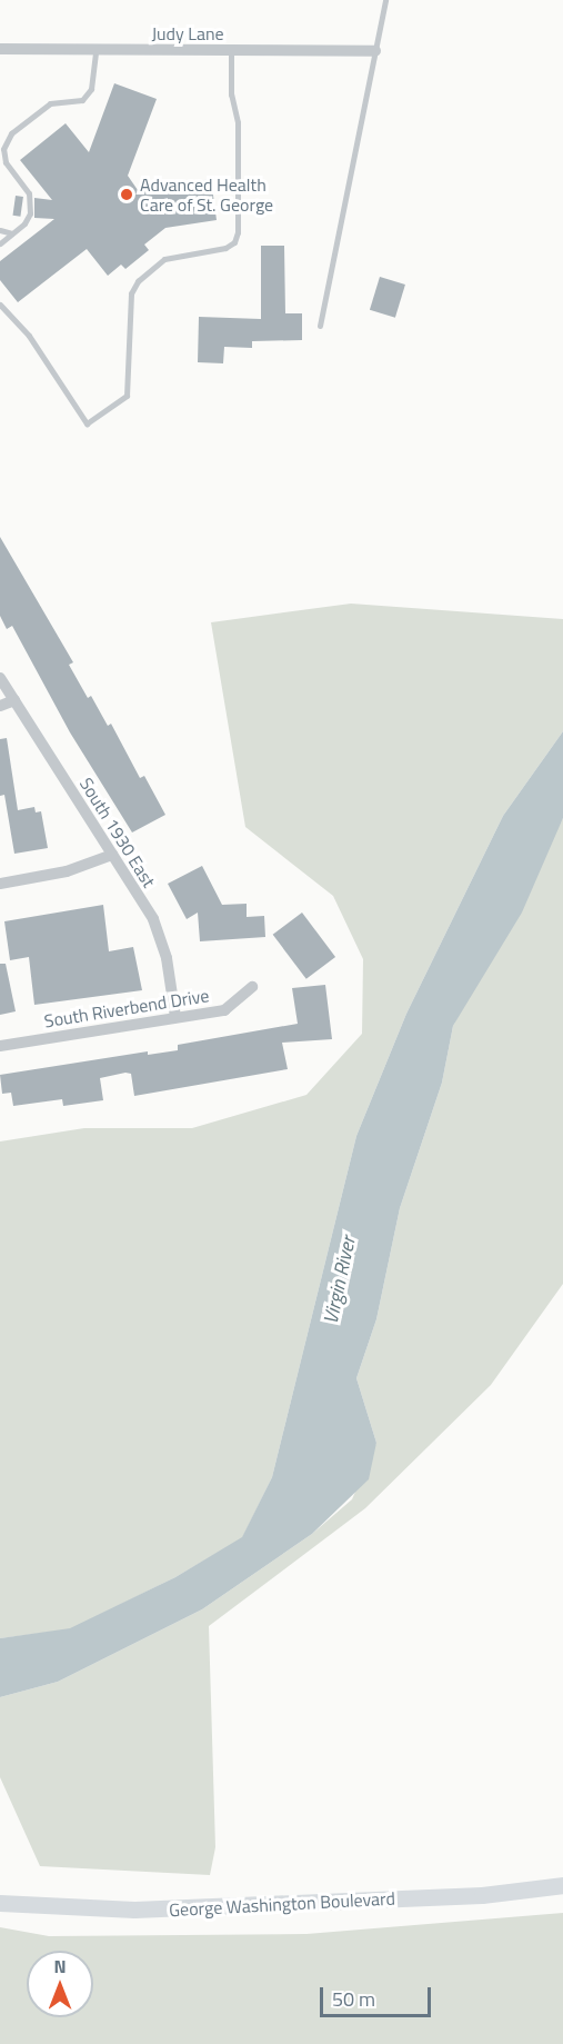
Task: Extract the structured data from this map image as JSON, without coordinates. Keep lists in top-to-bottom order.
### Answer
{
  "streets": {
    "main road": ["George Washington Boulevard"],
    "street": ["Judy Lane", "South 1930 East", "South Riverbend Drive"]
  },
  "crossings": [
    ["South 1930 East", "South Riverbend Drive"]
  ],
  "water": ["Virgin River"],
  "places": ["Advanced Health Care of St. George"],
  "scale_bar": "50 m",
  "north": "top"
}
